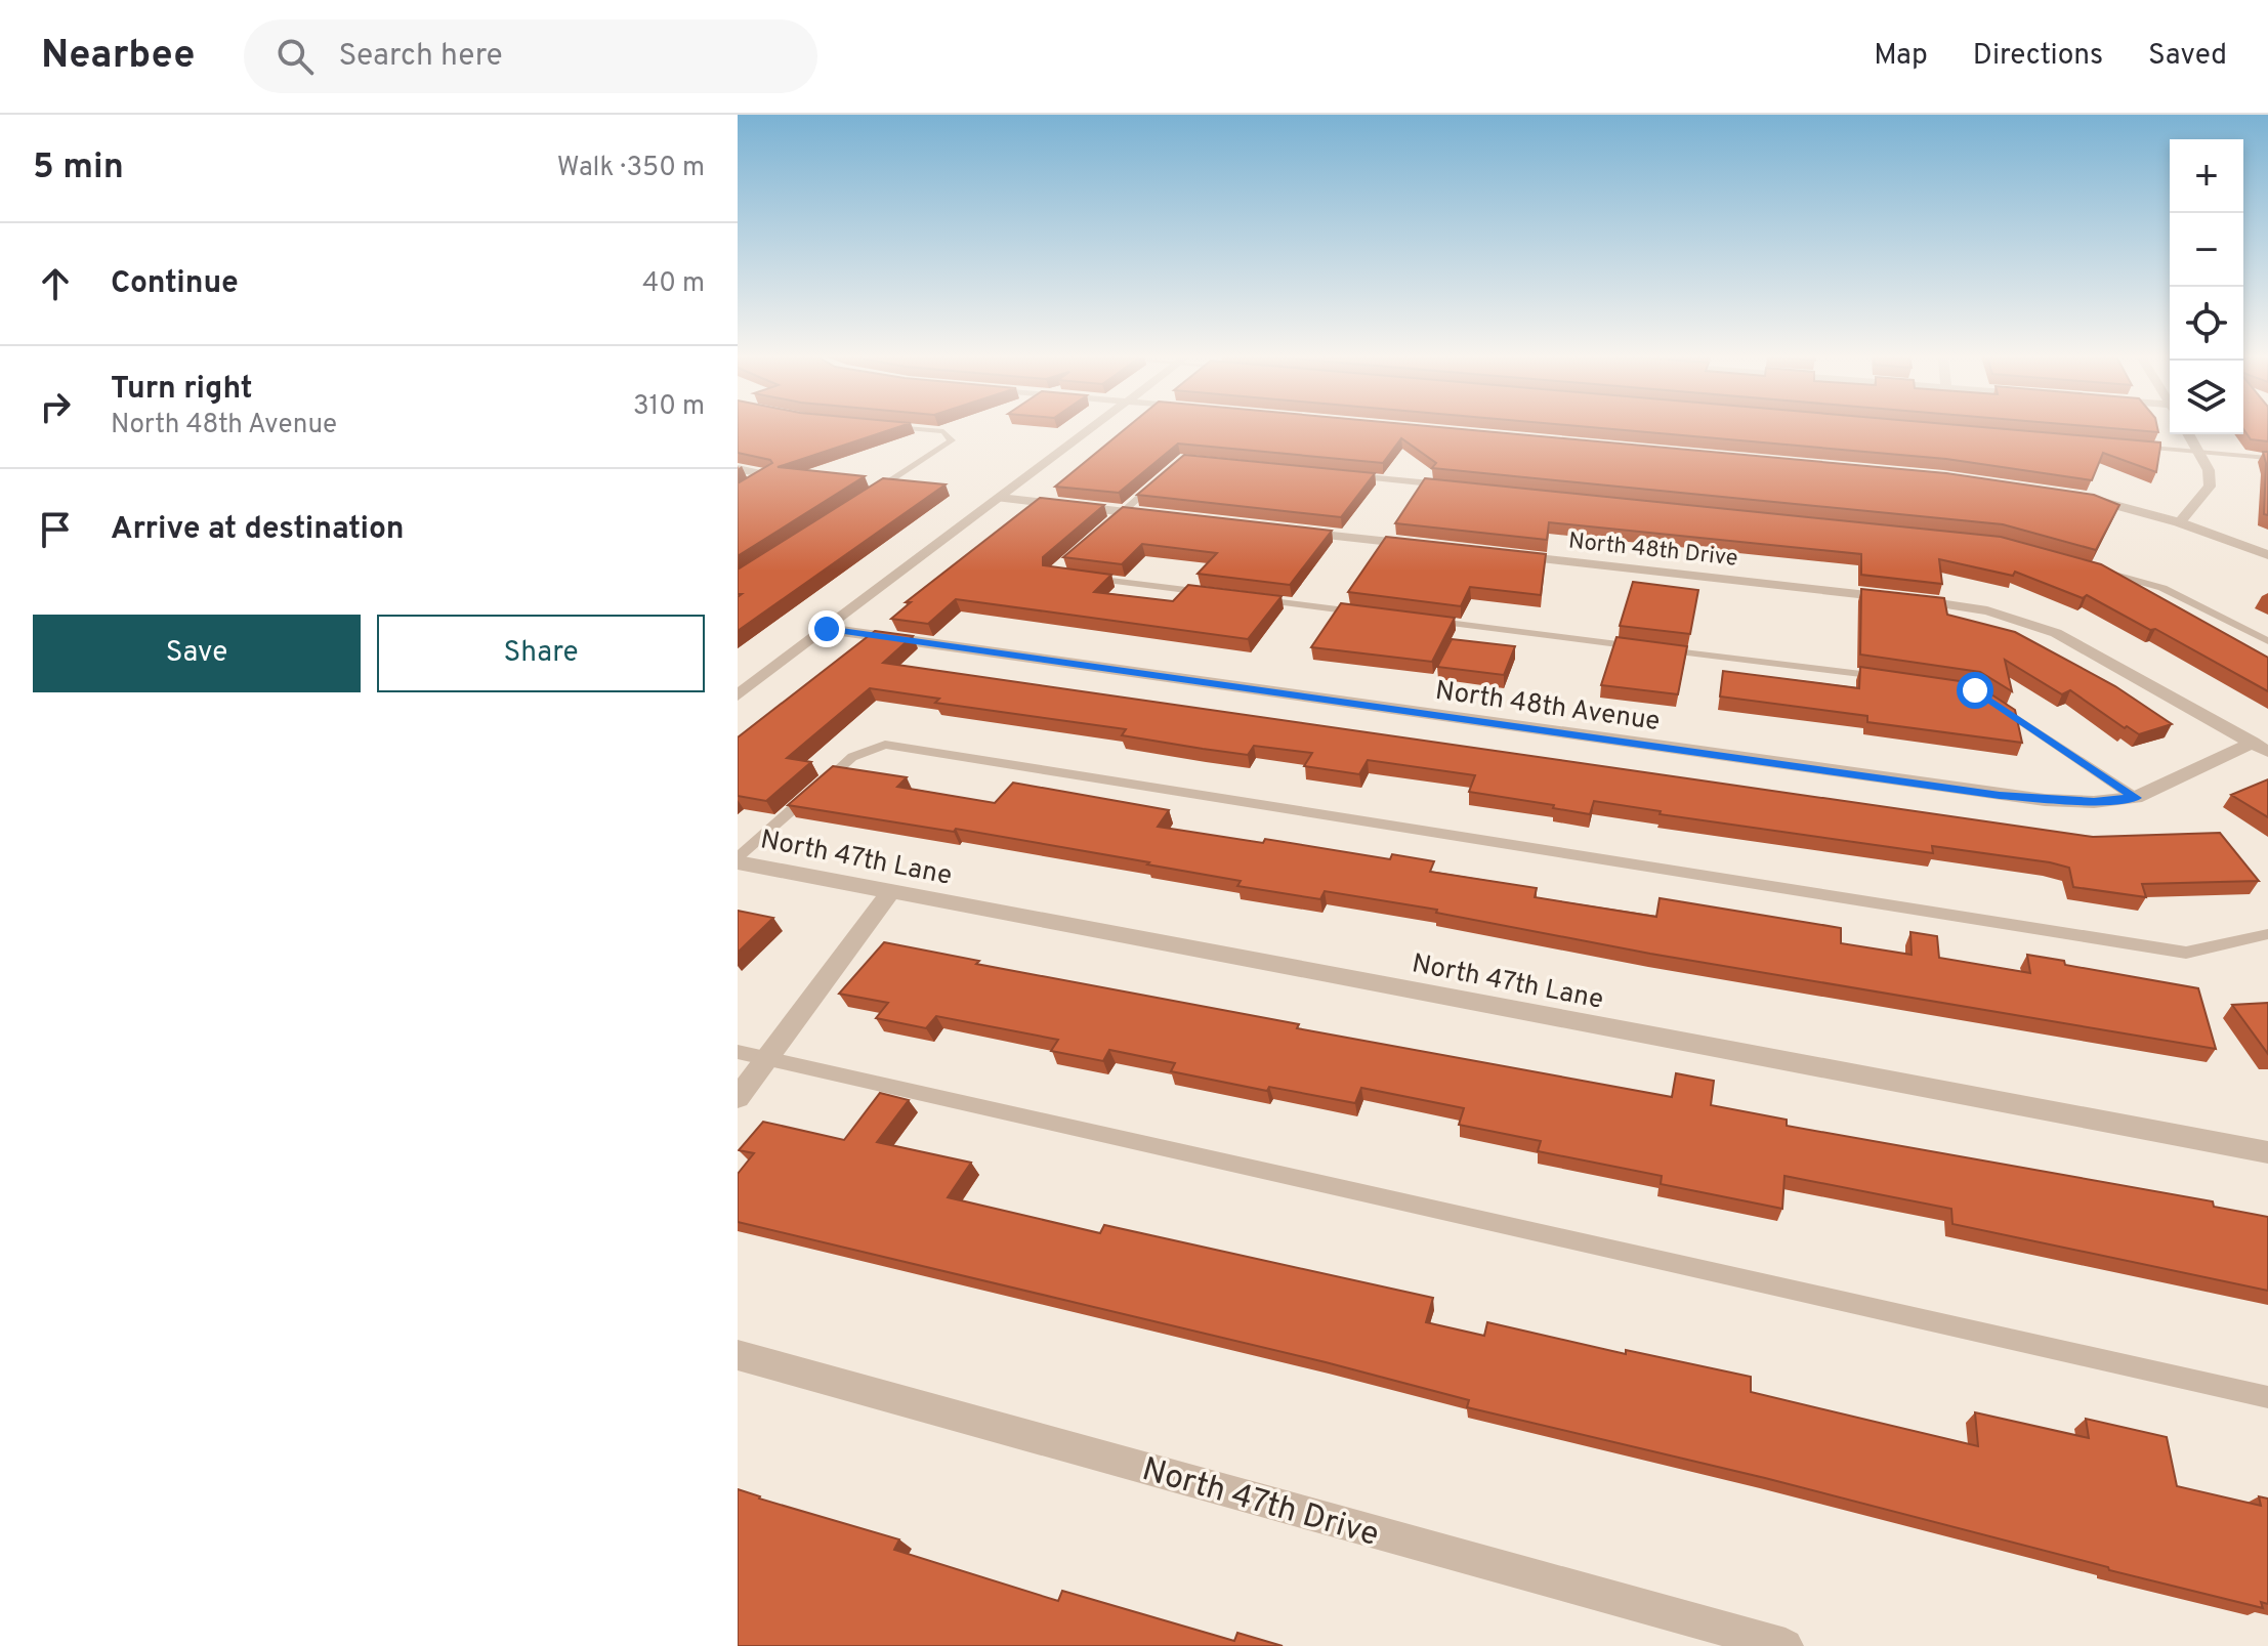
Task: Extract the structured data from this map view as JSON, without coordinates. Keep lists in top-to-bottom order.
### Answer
{
  "streets": {
    "street": [
      "North 48th Drive",
      "North 48th Avenue",
      "North 47th Lane",
      "North 47th Drive"
    ]
  },
  "crossings": [
    ["North 48th Drive", "North 48th Avenue"]
  ],
  "page": {
    "header": "Nearbee",
    "search": "Search here",
    "nav": ["Map", "Directions", "Saved"],
    "heading": ["5 min", "Walk · 350 m"],
    "map_buttons": ["+", "−"],
    "list": [
      ["Continue", "40 m"],
      ["Turn right", "North 48th Avenue", "310 m"],
      "Arrive at destination"
    ],
    "buttons": ["Save", "Share"]
  }
}
